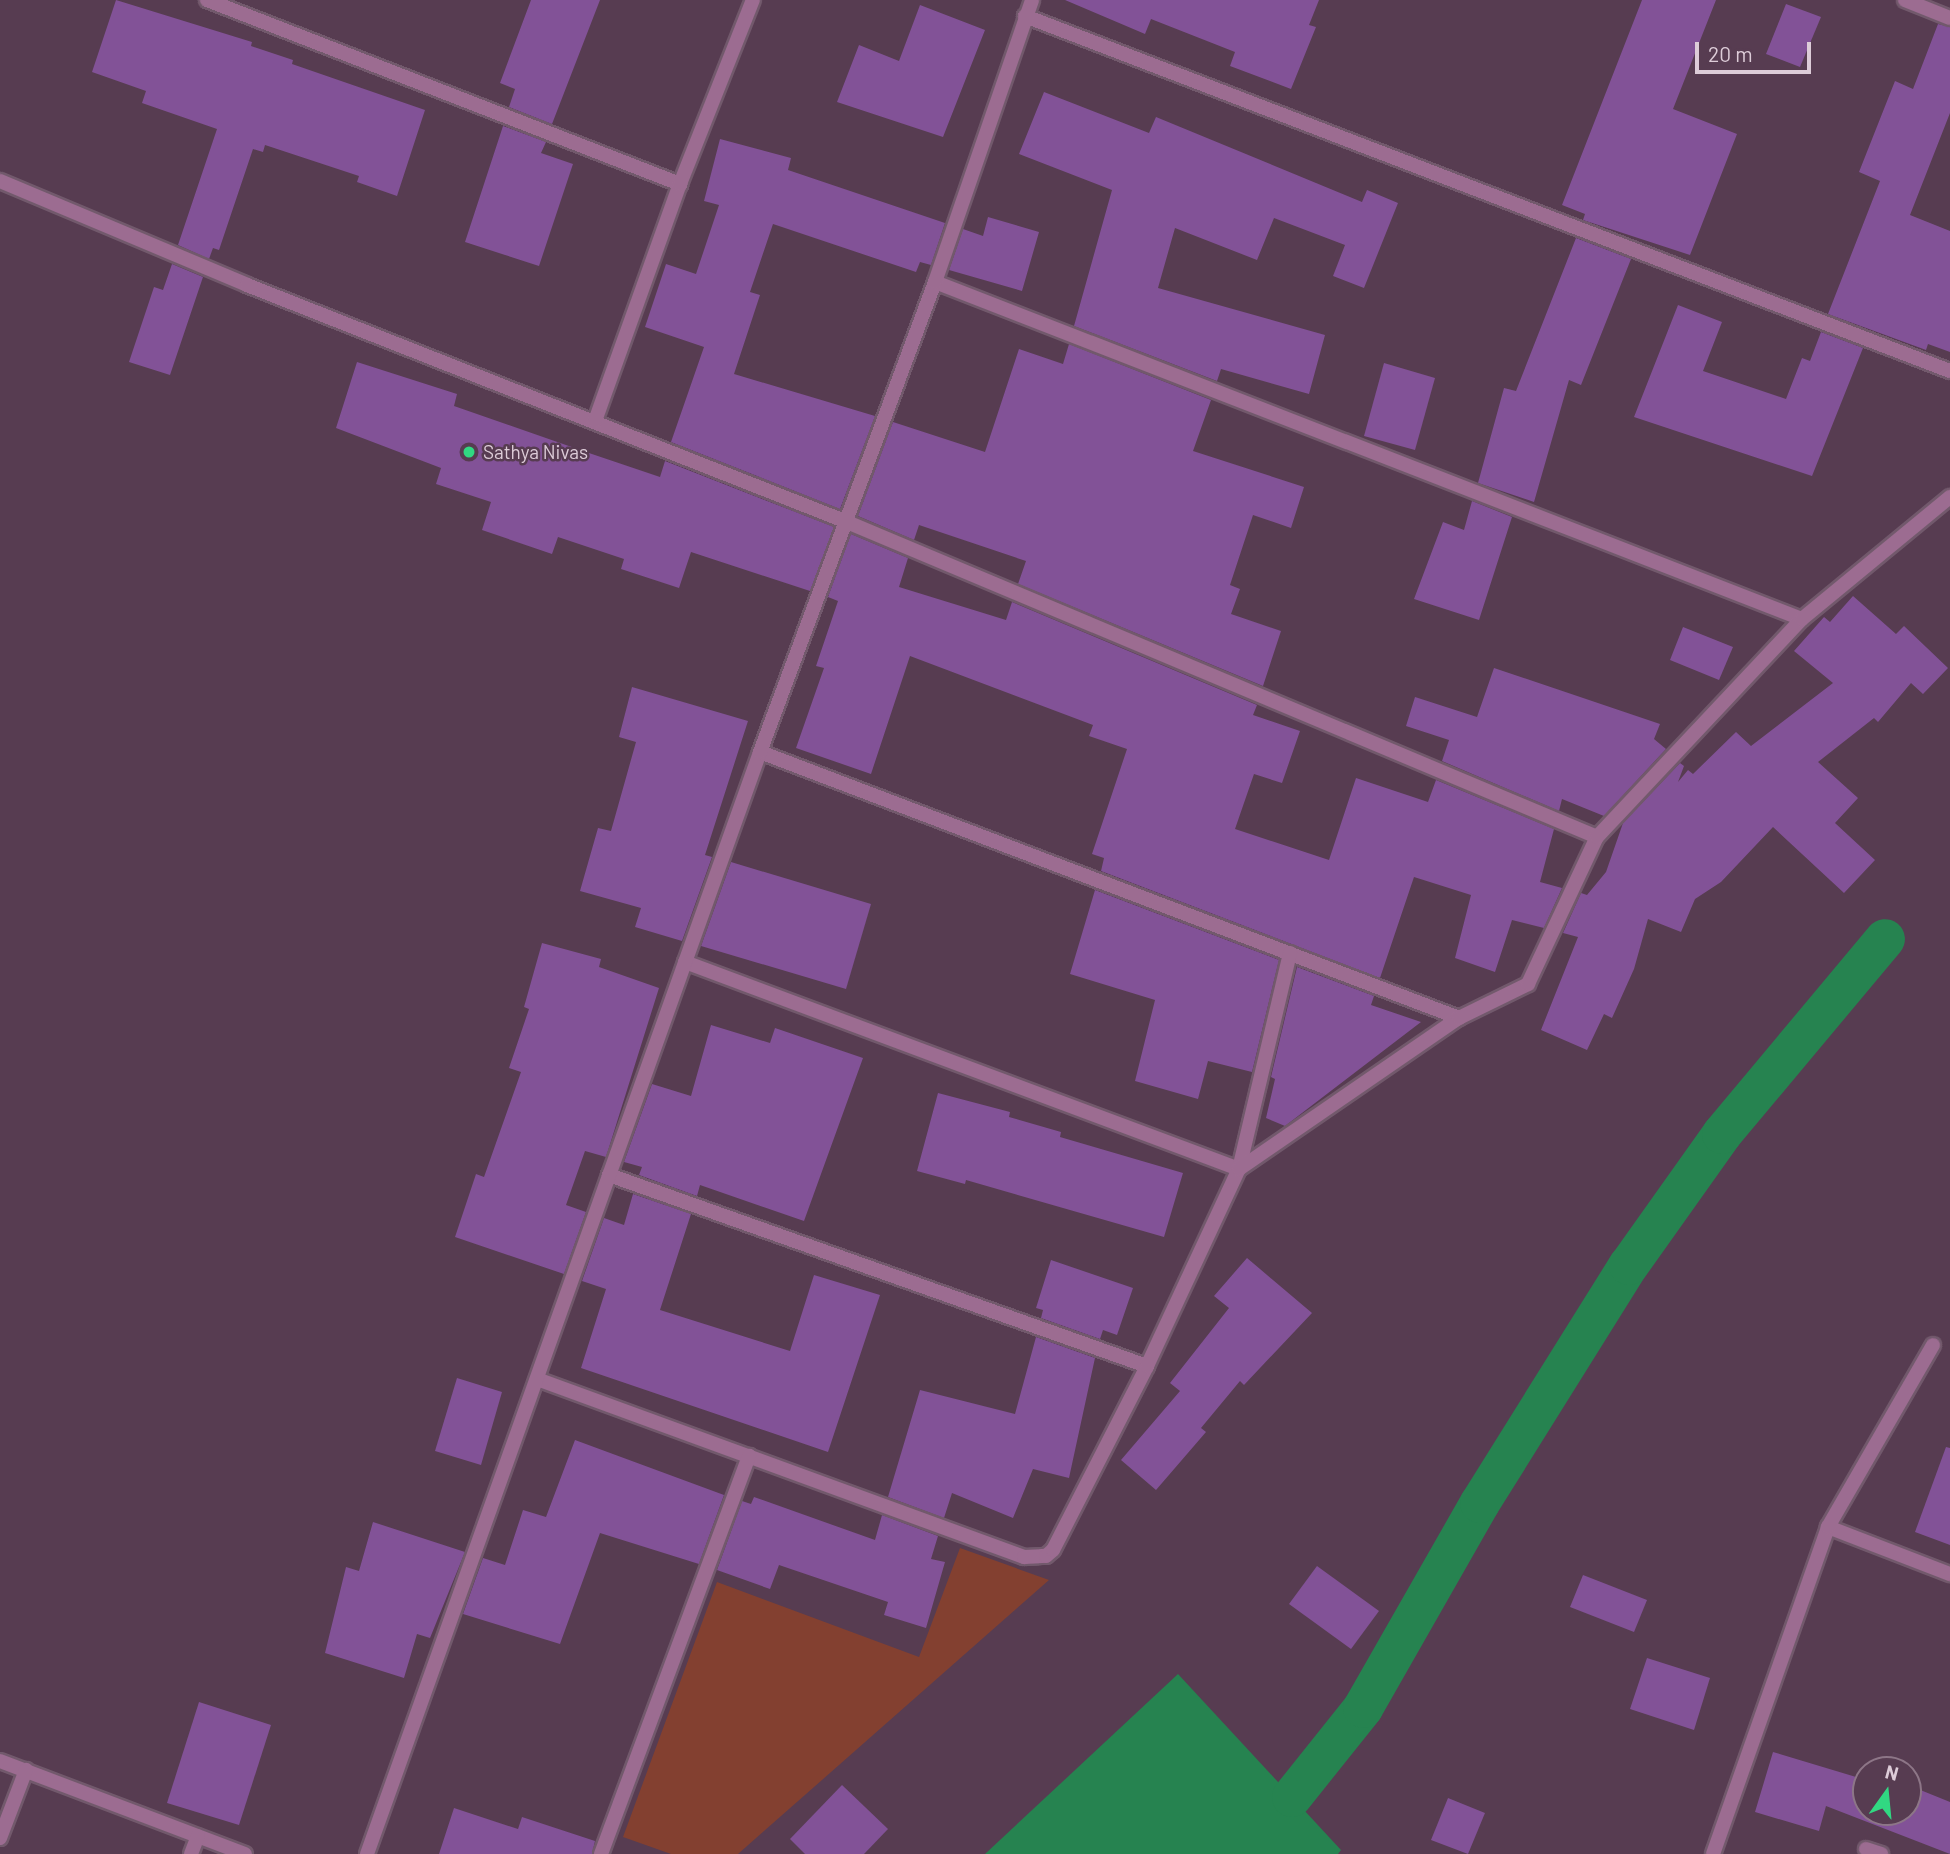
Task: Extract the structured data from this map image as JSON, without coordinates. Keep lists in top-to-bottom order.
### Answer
{
  "places": ["Sathya Nivas"],
  "scale_bar": "20 m",
  "north": "top"
}
